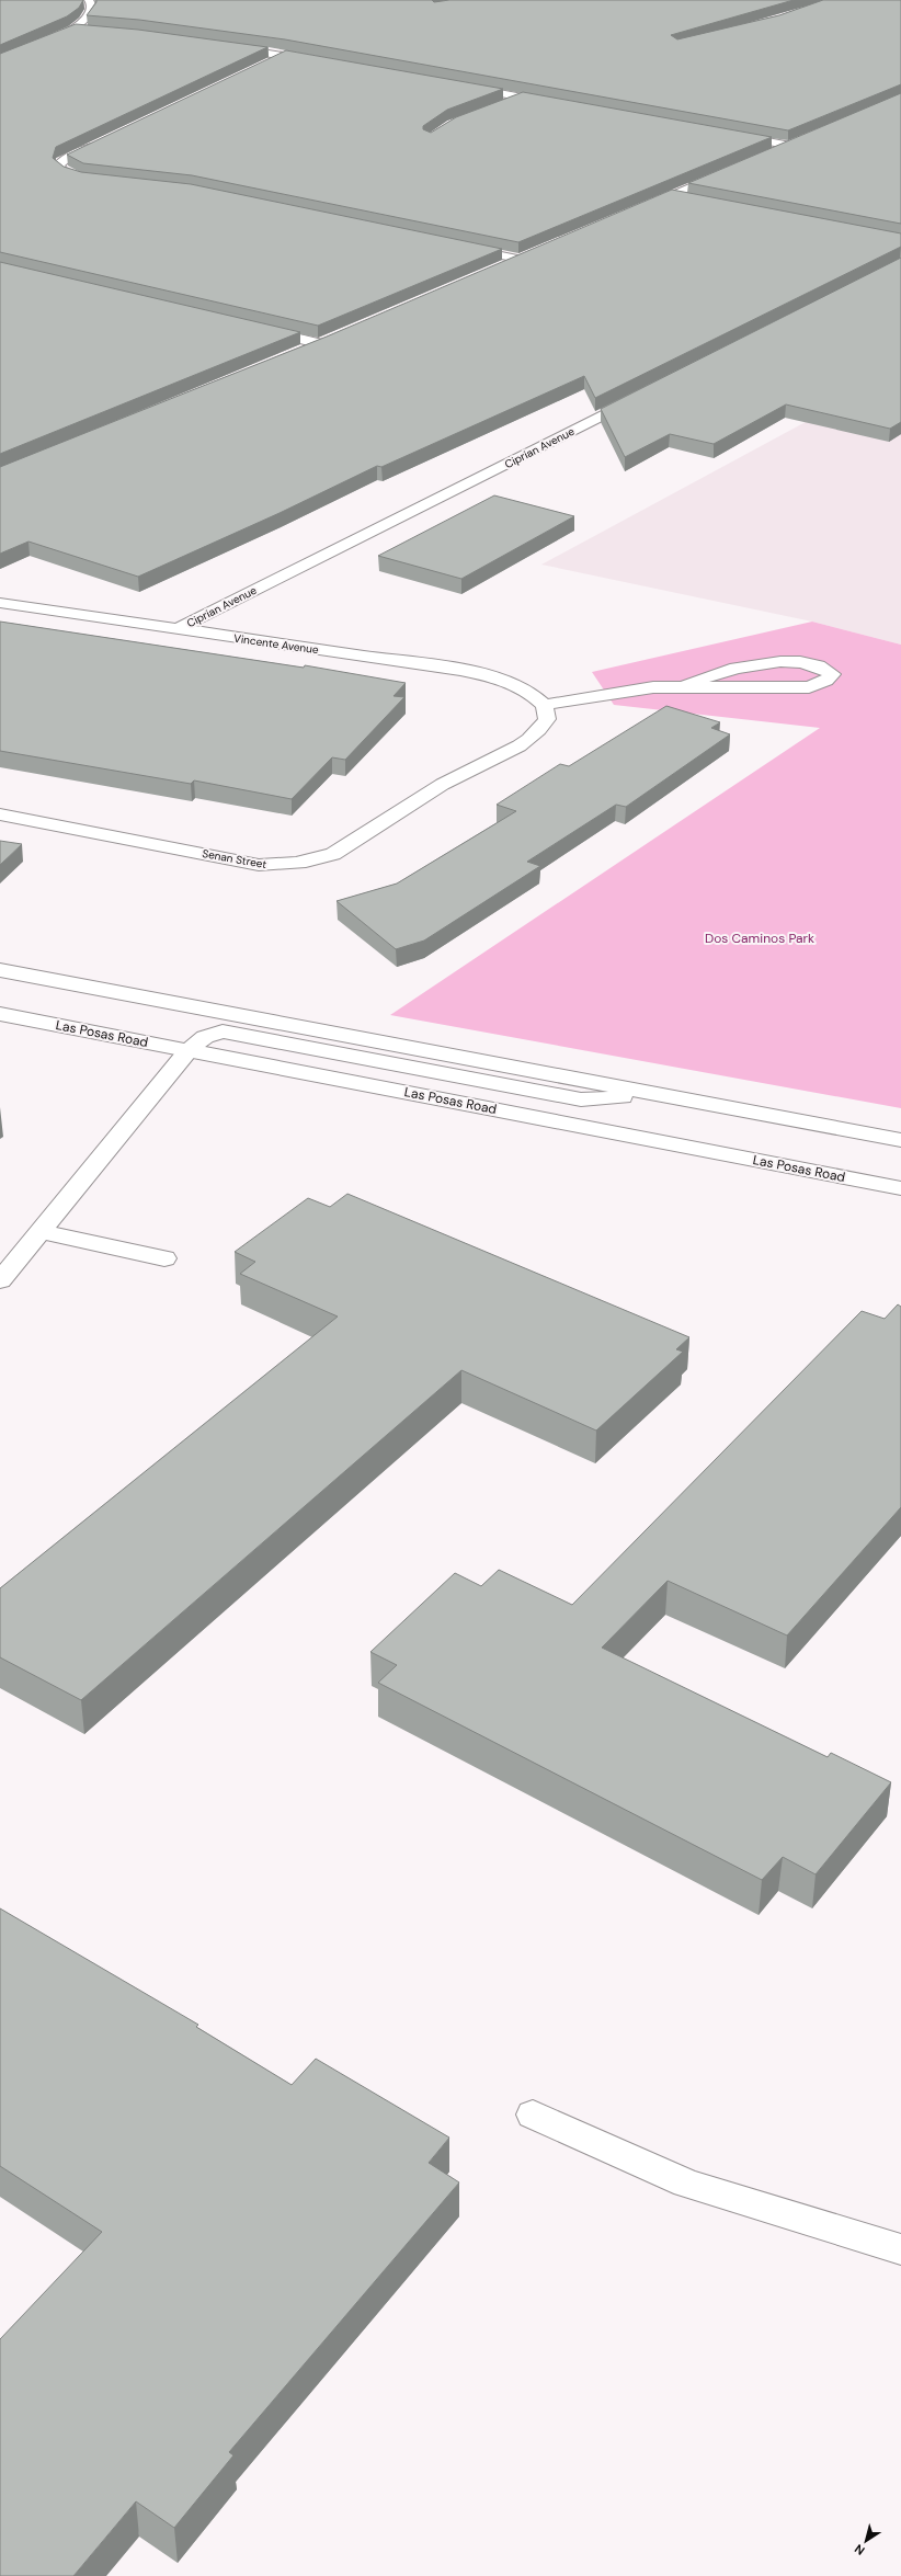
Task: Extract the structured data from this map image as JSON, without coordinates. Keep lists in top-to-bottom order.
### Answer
{
  "streets": {
    "street": [
      "Ciprian Avenue",
      "Vincente Avenue",
      "Senan Street",
      "Las Posas Road"
    ]
  },
  "crossings": [
    ["Ciprian Avenue", "Vincente Avenue"],
    ["Vincente Avenue", "Senan Street"]
  ],
  "parks": ["Dos Caminos Park"],
  "north": "bottom left"
}
